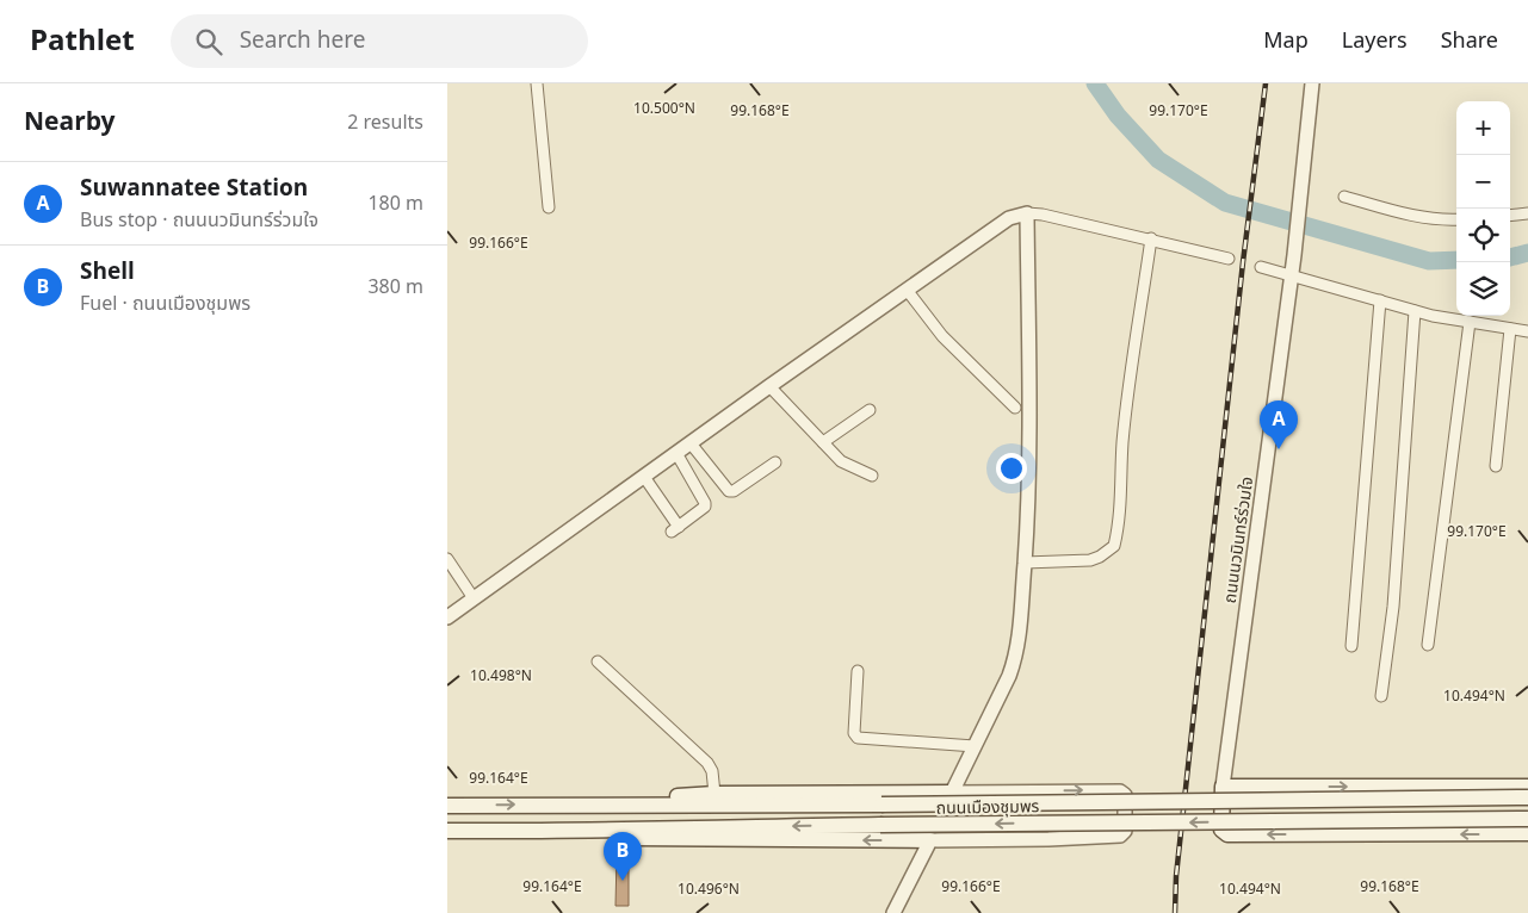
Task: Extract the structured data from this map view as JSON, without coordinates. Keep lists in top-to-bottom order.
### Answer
{
  "streets": {
    "main road": ["ถนนเมืองชุมพร"],
    "street": ["ถนนนวมินทร์ร่วมใจ"]
  },
  "page": {
    "header": "Pathlet",
    "search": "Search here",
    "nav": ["Map", "Layers", "Share"],
    "heading": ["Nearby", "2 results"],
    "map_buttons": ["+", "−"],
    "list": [
      {
        "mark": "A",
        "name": "Suwannatee Station",
        "note": "Bus stop · ถนนนวมินทร์ร่วมใจ",
        "value": "180 m"
      },
      {
        "mark": "B",
        "name": "Shell",
        "note": "Fuel · ถนนเมืองชุมพร",
        "value": "380 m"
      }
    ],
    "pins": ["A", "B"]
  },
  "coordinates": [
    "10.500°N",
    "99.168°E",
    "99.170°E",
    "99.166°E",
    "10.498°N",
    "10.494°N",
    "99.164°E",
    "10.496°N"
  ]
}
